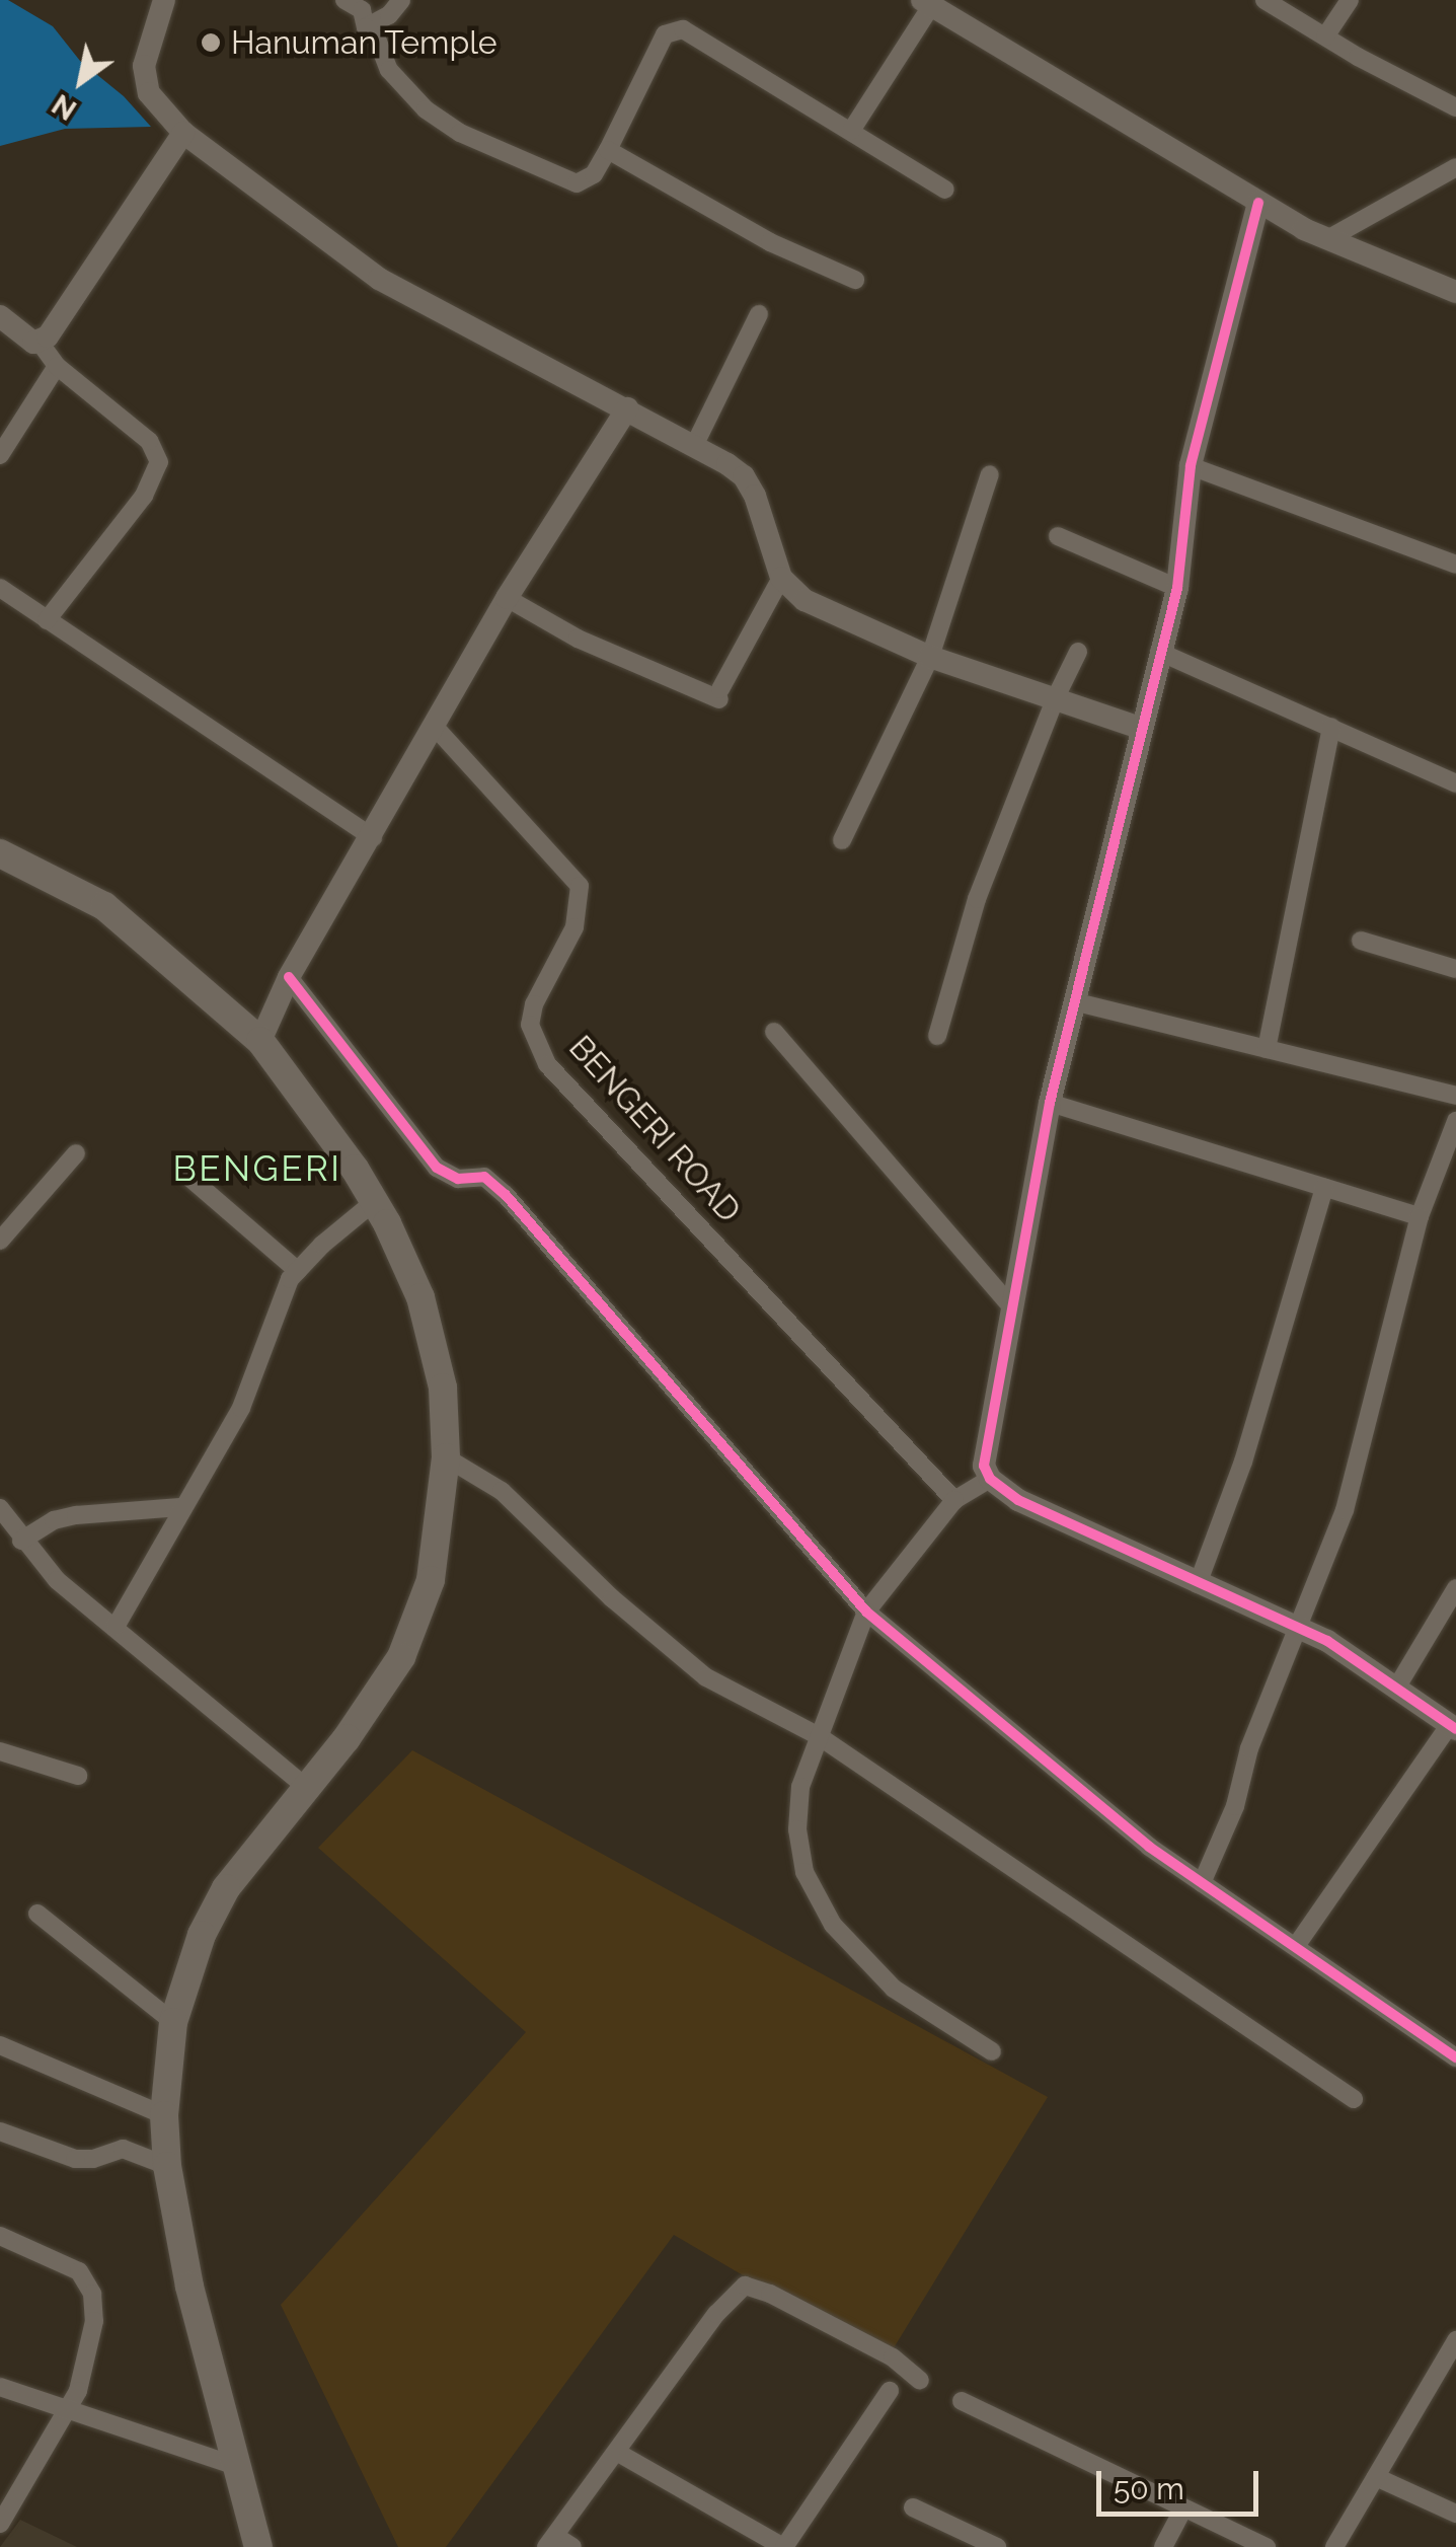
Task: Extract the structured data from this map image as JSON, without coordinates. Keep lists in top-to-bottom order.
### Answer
{
  "streets": {
    "street": ["BENGERI ROAD"]
  },
  "districts": ["BENGERI"],
  "places": ["Hanuman Temple"],
  "scale_bar": "50 m",
  "north": "bottom left"
}
